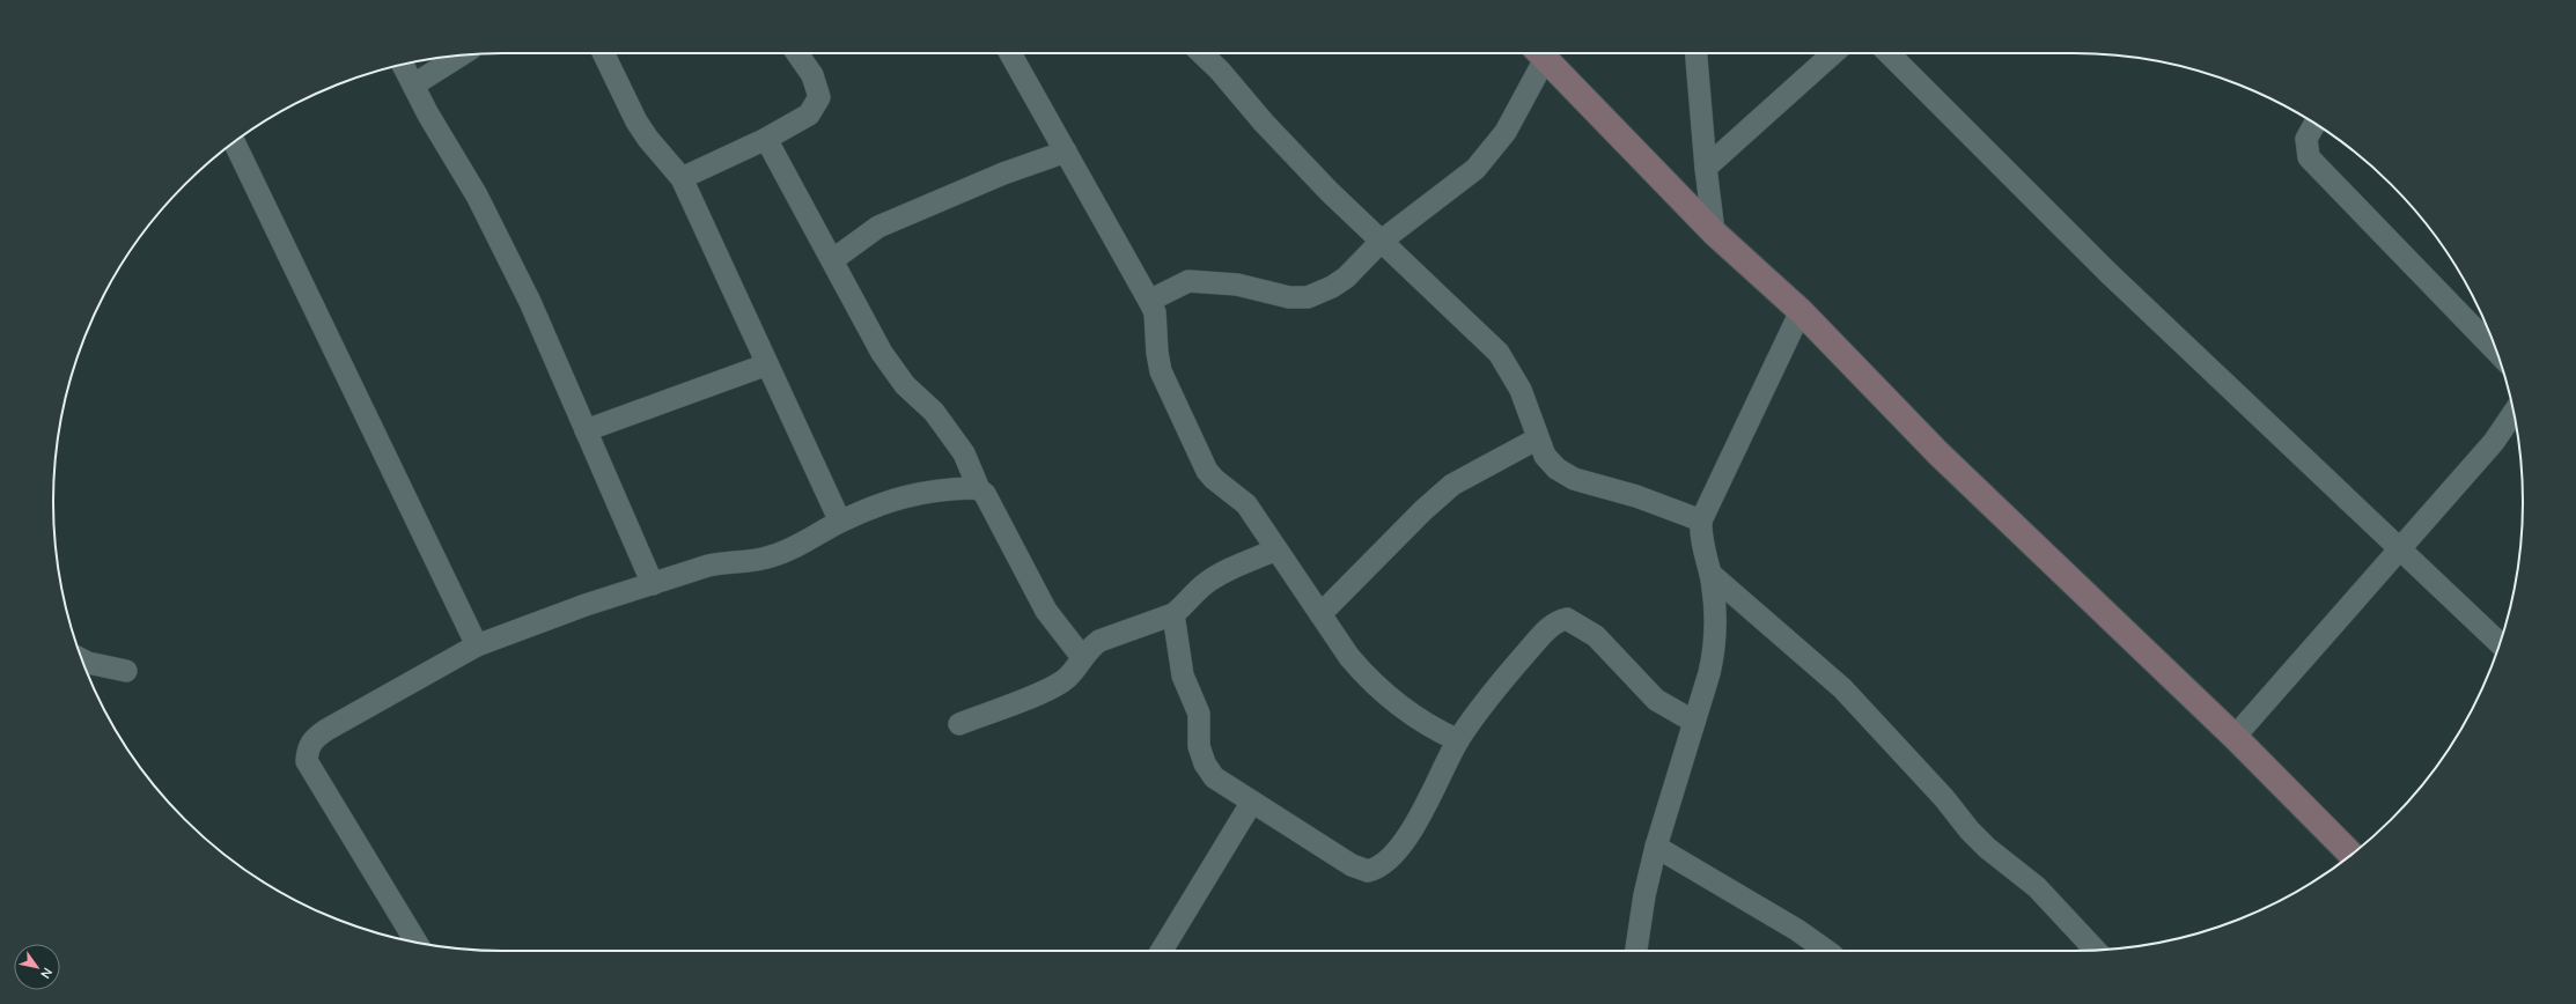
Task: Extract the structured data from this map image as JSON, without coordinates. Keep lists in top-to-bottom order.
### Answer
{
  "north": "bottom right"
}
